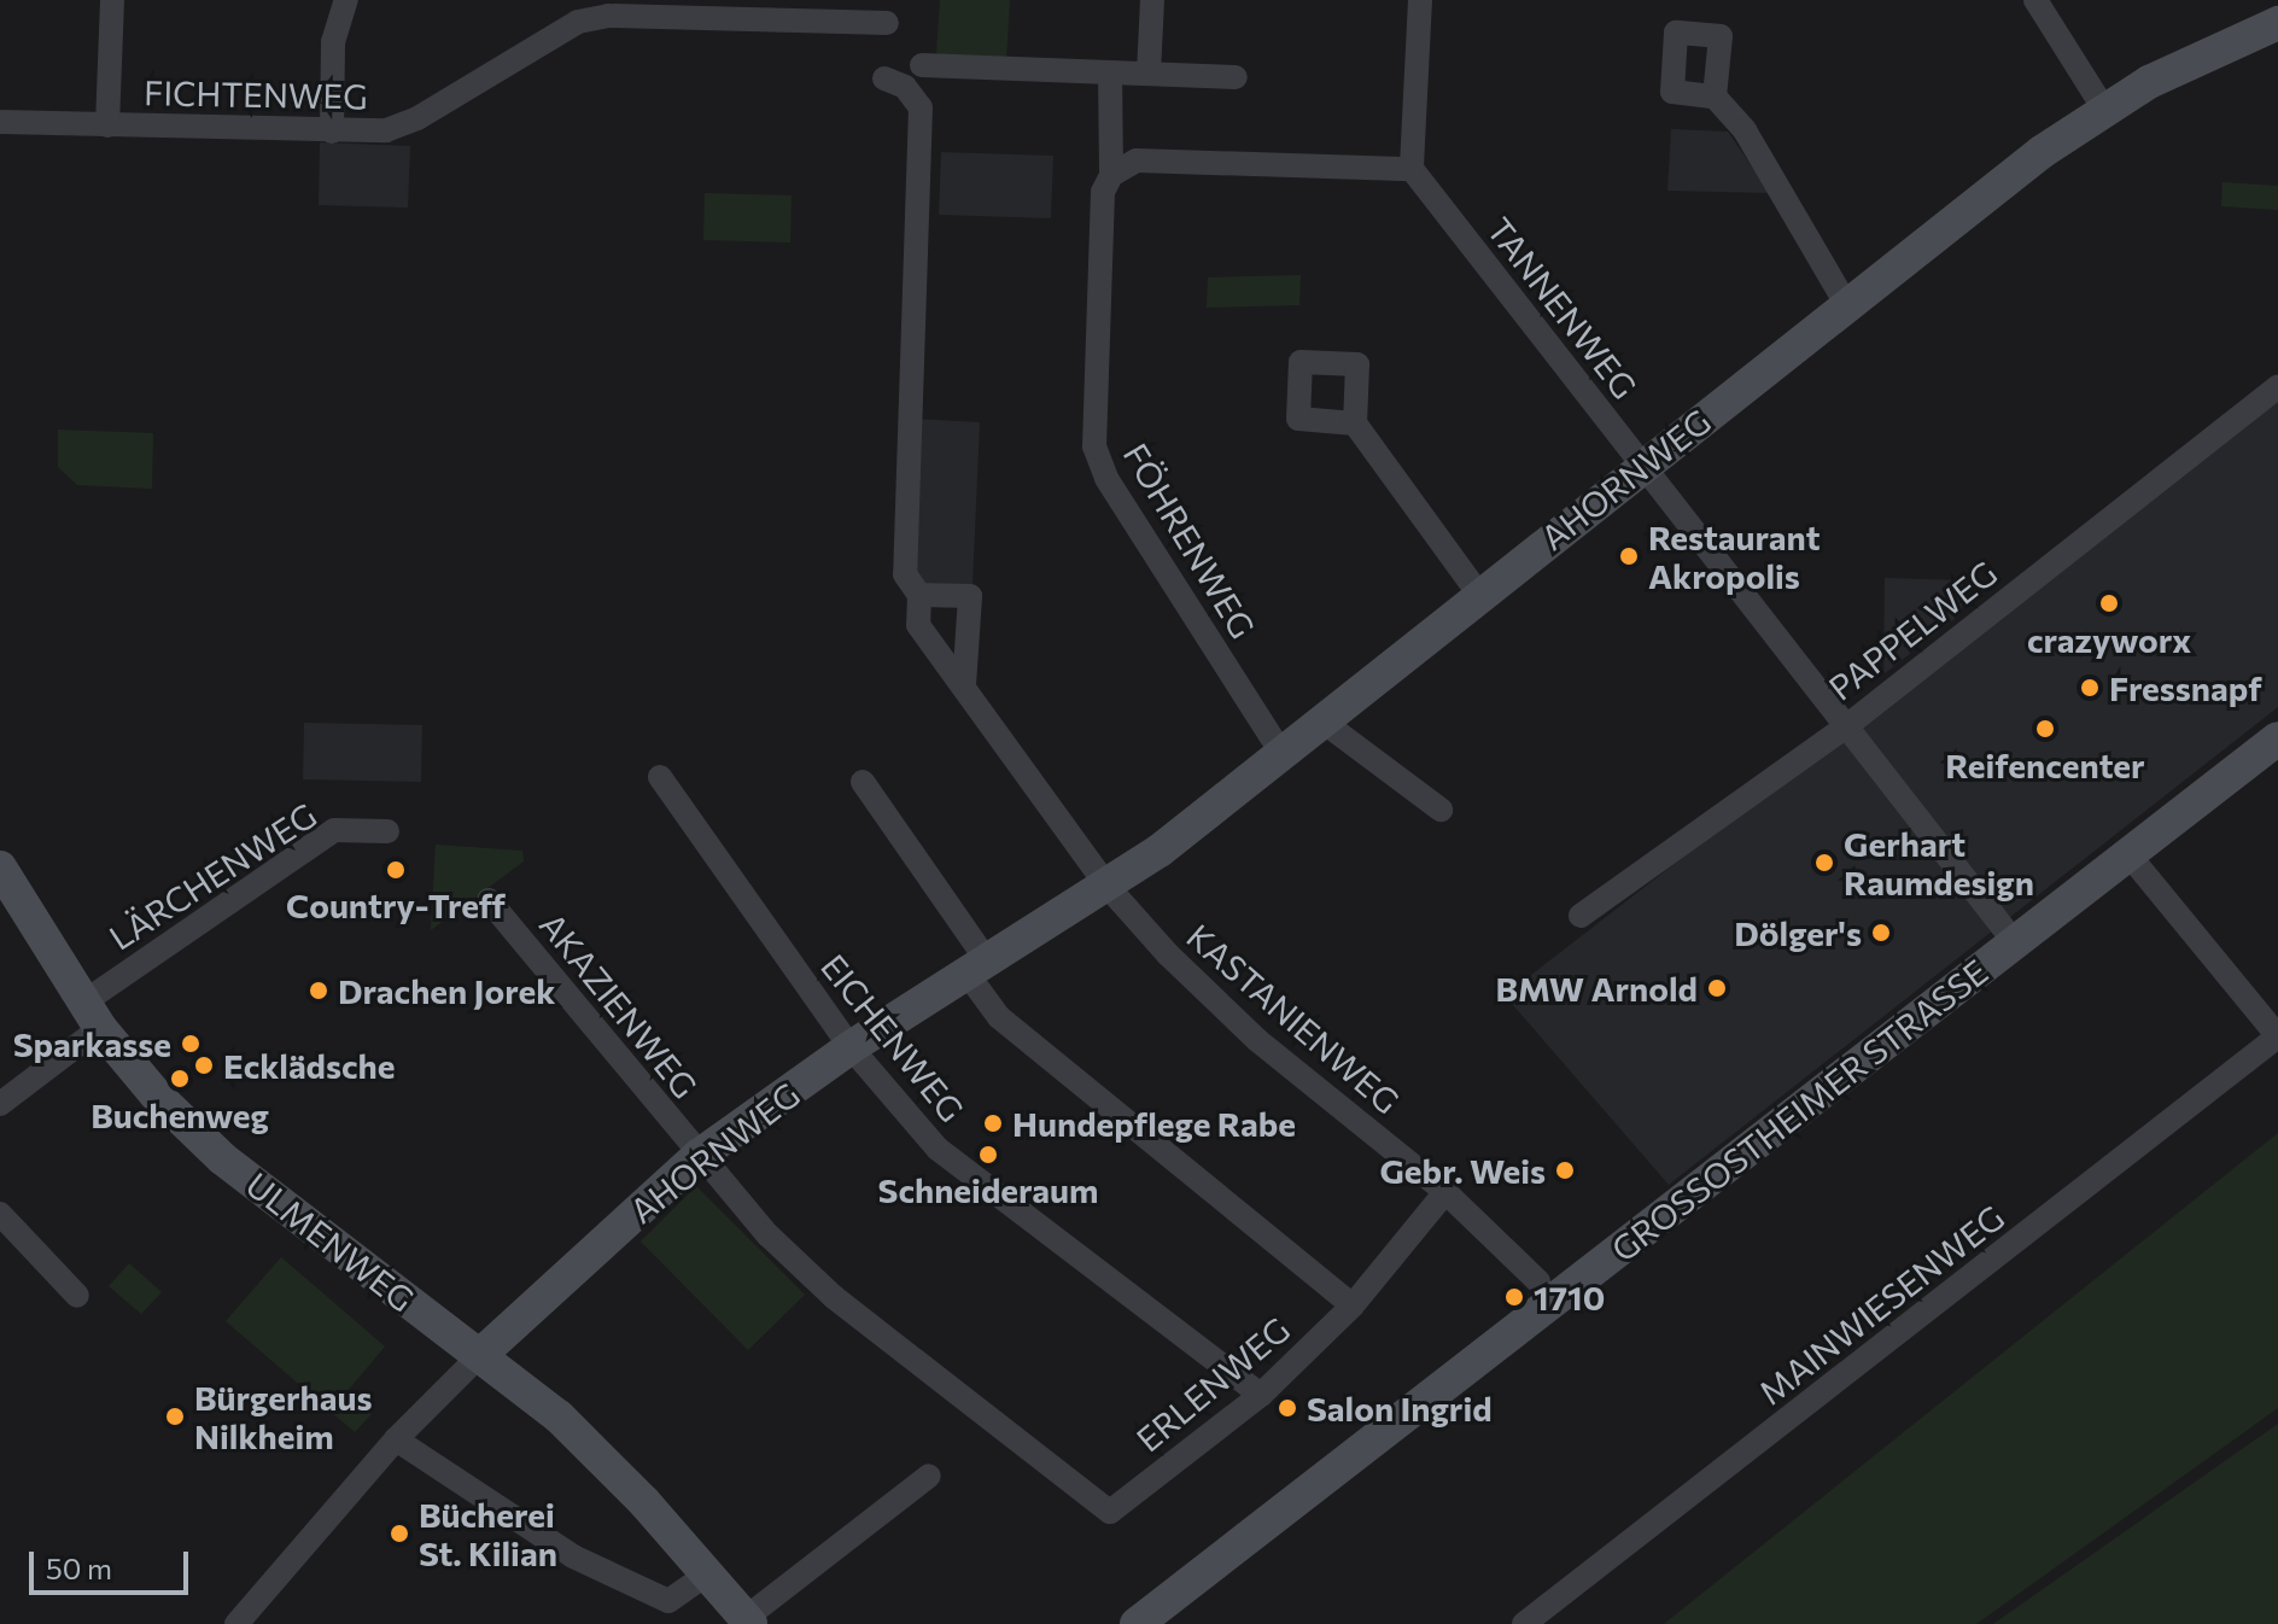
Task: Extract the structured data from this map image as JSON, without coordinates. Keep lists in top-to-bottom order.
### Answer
{
  "streets": {
    "street": [
      "FICHTENWEG",
      "TANNENWEG",
      "AHORNWEG",
      "FÖHRENWEG",
      "PAPPELWEG",
      "LÄRCHENWEG",
      "AKAZIENWEG",
      "KASTANIENWEG",
      "EICHENWEG",
      "GROSSOSTHEIMER STRASSE",
      "ULMENWEG",
      "MAINWIESENWEG",
      "ERLENWEG"
    ]
  },
  "crossings": [
    ["TANNENWEG", "AHORNWEG"],
    ["TANNENWEG", "PAPPELWEG"],
    ["TANNENWEG", "GROSSOSTHEIMER STRASSE"],
    ["AHORNWEG", "FÖHRENWEG"],
    ["AHORNWEG", "AKAZIENWEG"],
    ["AHORNWEG", "KASTANIENWEG"],
    ["AHORNWEG", "EICHENWEG"],
    ["AHORNWEG", "ULMENWEG"],
    ["LÄRCHENWEG", "ULMENWEG"],
    ["AKAZIENWEG", "ERLENWEG"],
    ["KASTANIENWEG", "ERLENWEG"],
    ["EICHENWEG", "ERLENWEG"],
    ["GROSSOSTHEIMER STRASSE", "MAINWIESENWEG"]
  ],
  "places": [
    "Restaurant Akropolis",
    "crazyworx",
    "Fressnapf",
    "Reifencenter",
    "Gerhart Raumdesign",
    "Country-Treff",
    "Dölger's",
    "BMW Arnold",
    "Drachen Jorek",
    "Sparkasse",
    "Ecklädsche",
    "Buchenweg",
    "Hundepflege Rabe",
    "Schneideraum",
    "Gebr. Weis",
    "1710",
    "Salon Ingrid",
    "Bürgerhaus Nilkheim",
    "Bücherei St. Kilian"
  ],
  "scale_bar": "50 m"
}
